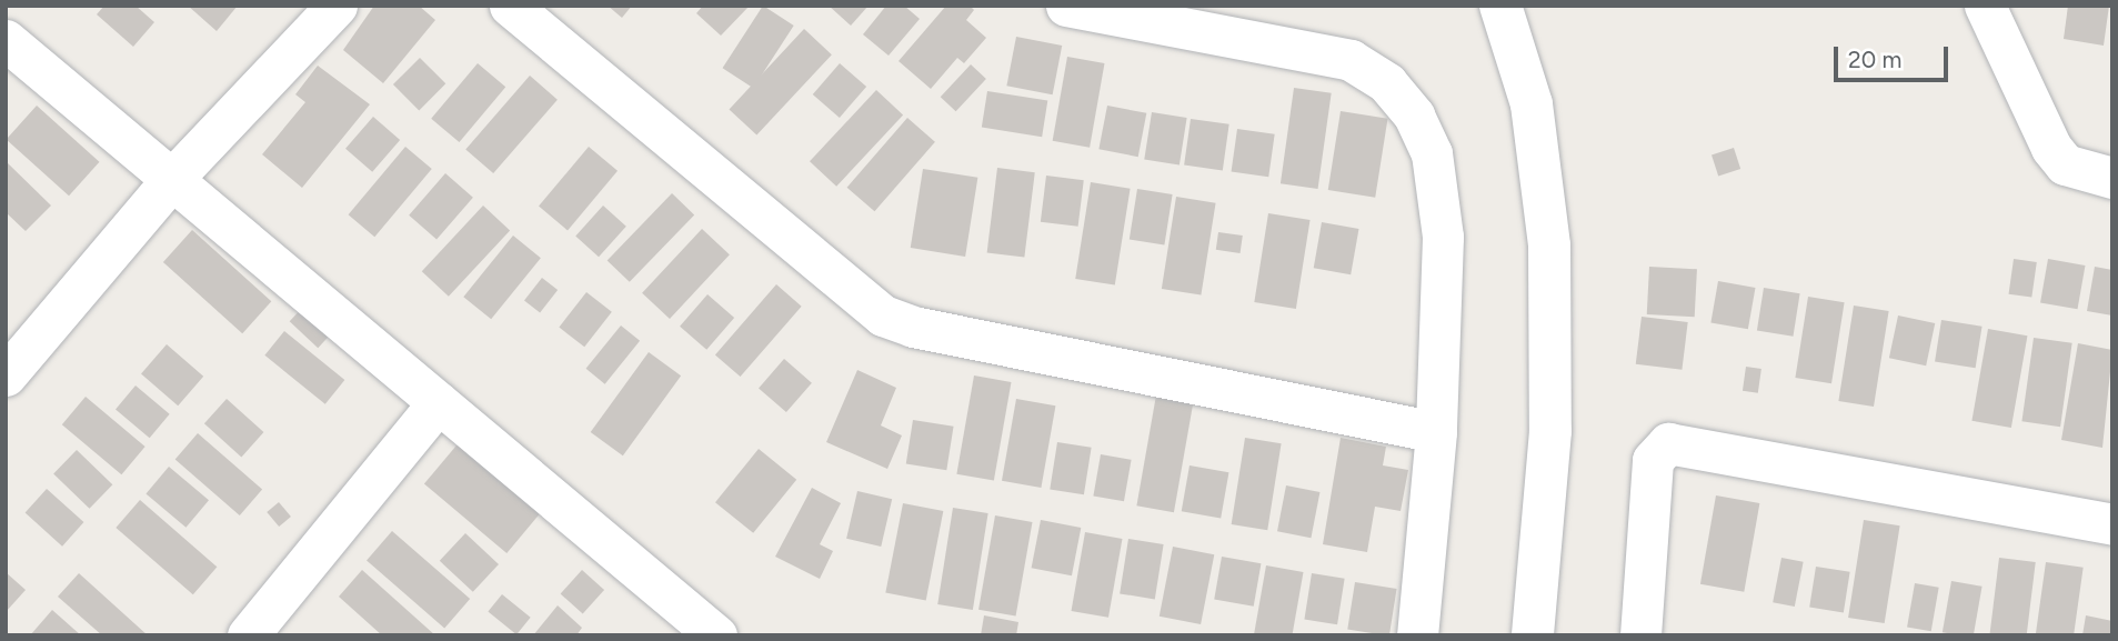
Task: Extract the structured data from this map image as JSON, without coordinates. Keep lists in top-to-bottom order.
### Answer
{
  "scale_bar": "20 m"
}
